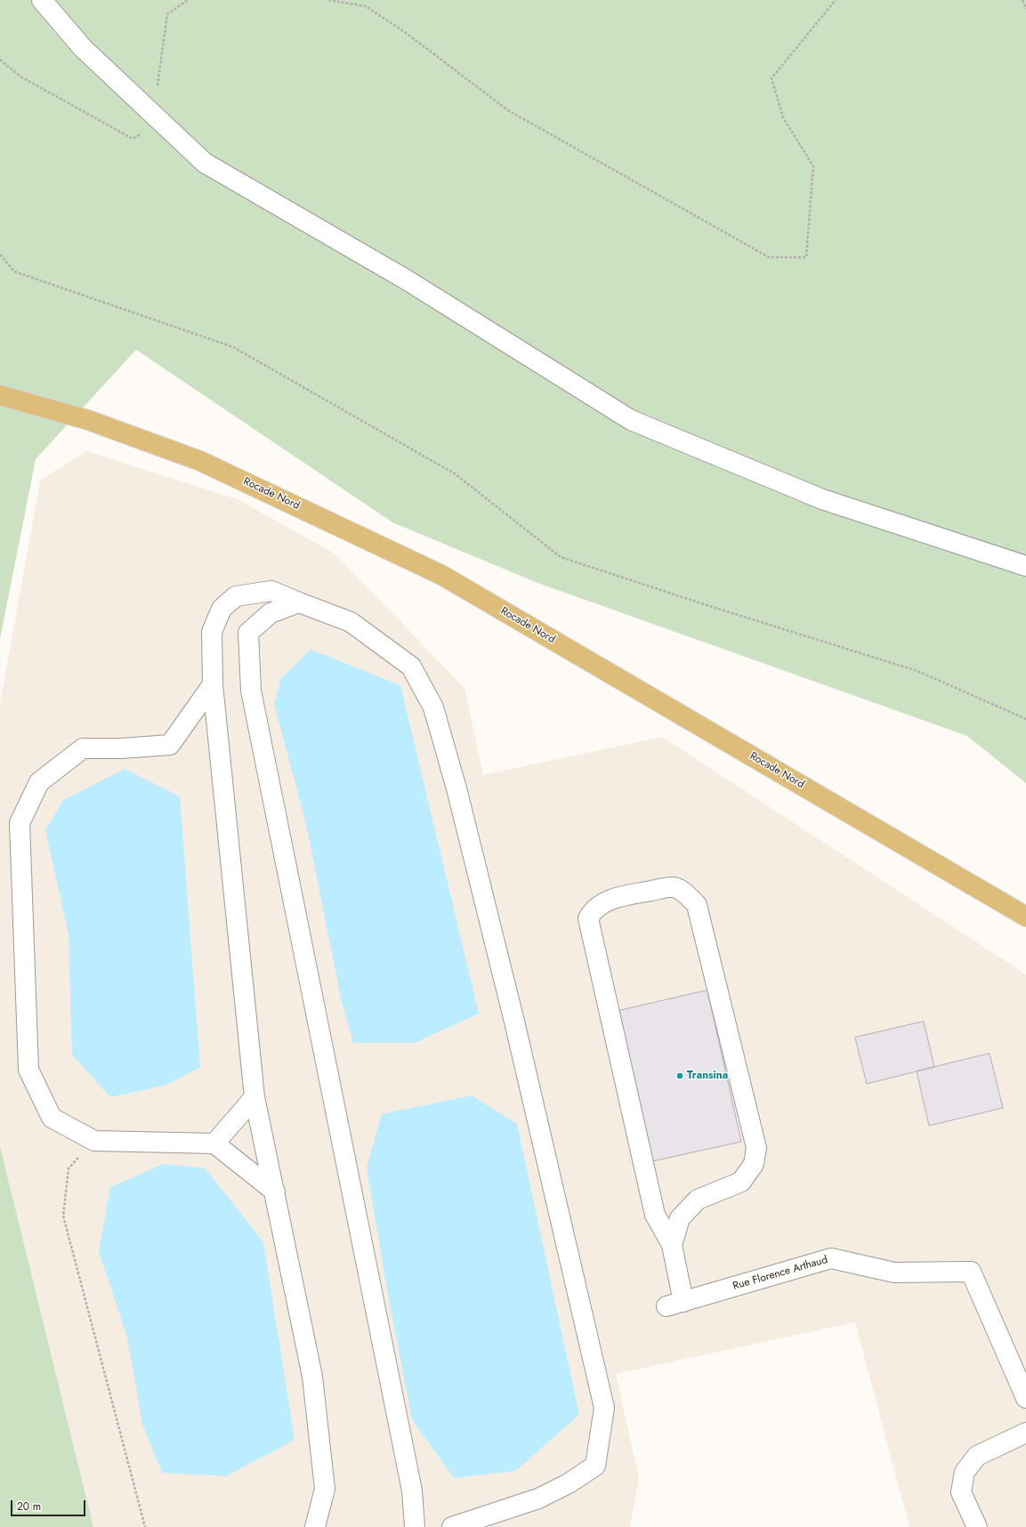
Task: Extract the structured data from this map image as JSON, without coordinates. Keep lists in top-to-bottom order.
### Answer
{
  "streets": {
    "main road": ["Rocade Nord"],
    "street": ["Rue Florence Arthaud"]
  },
  "places": ["Transina"],
  "scale_bar": "20 m"
}
